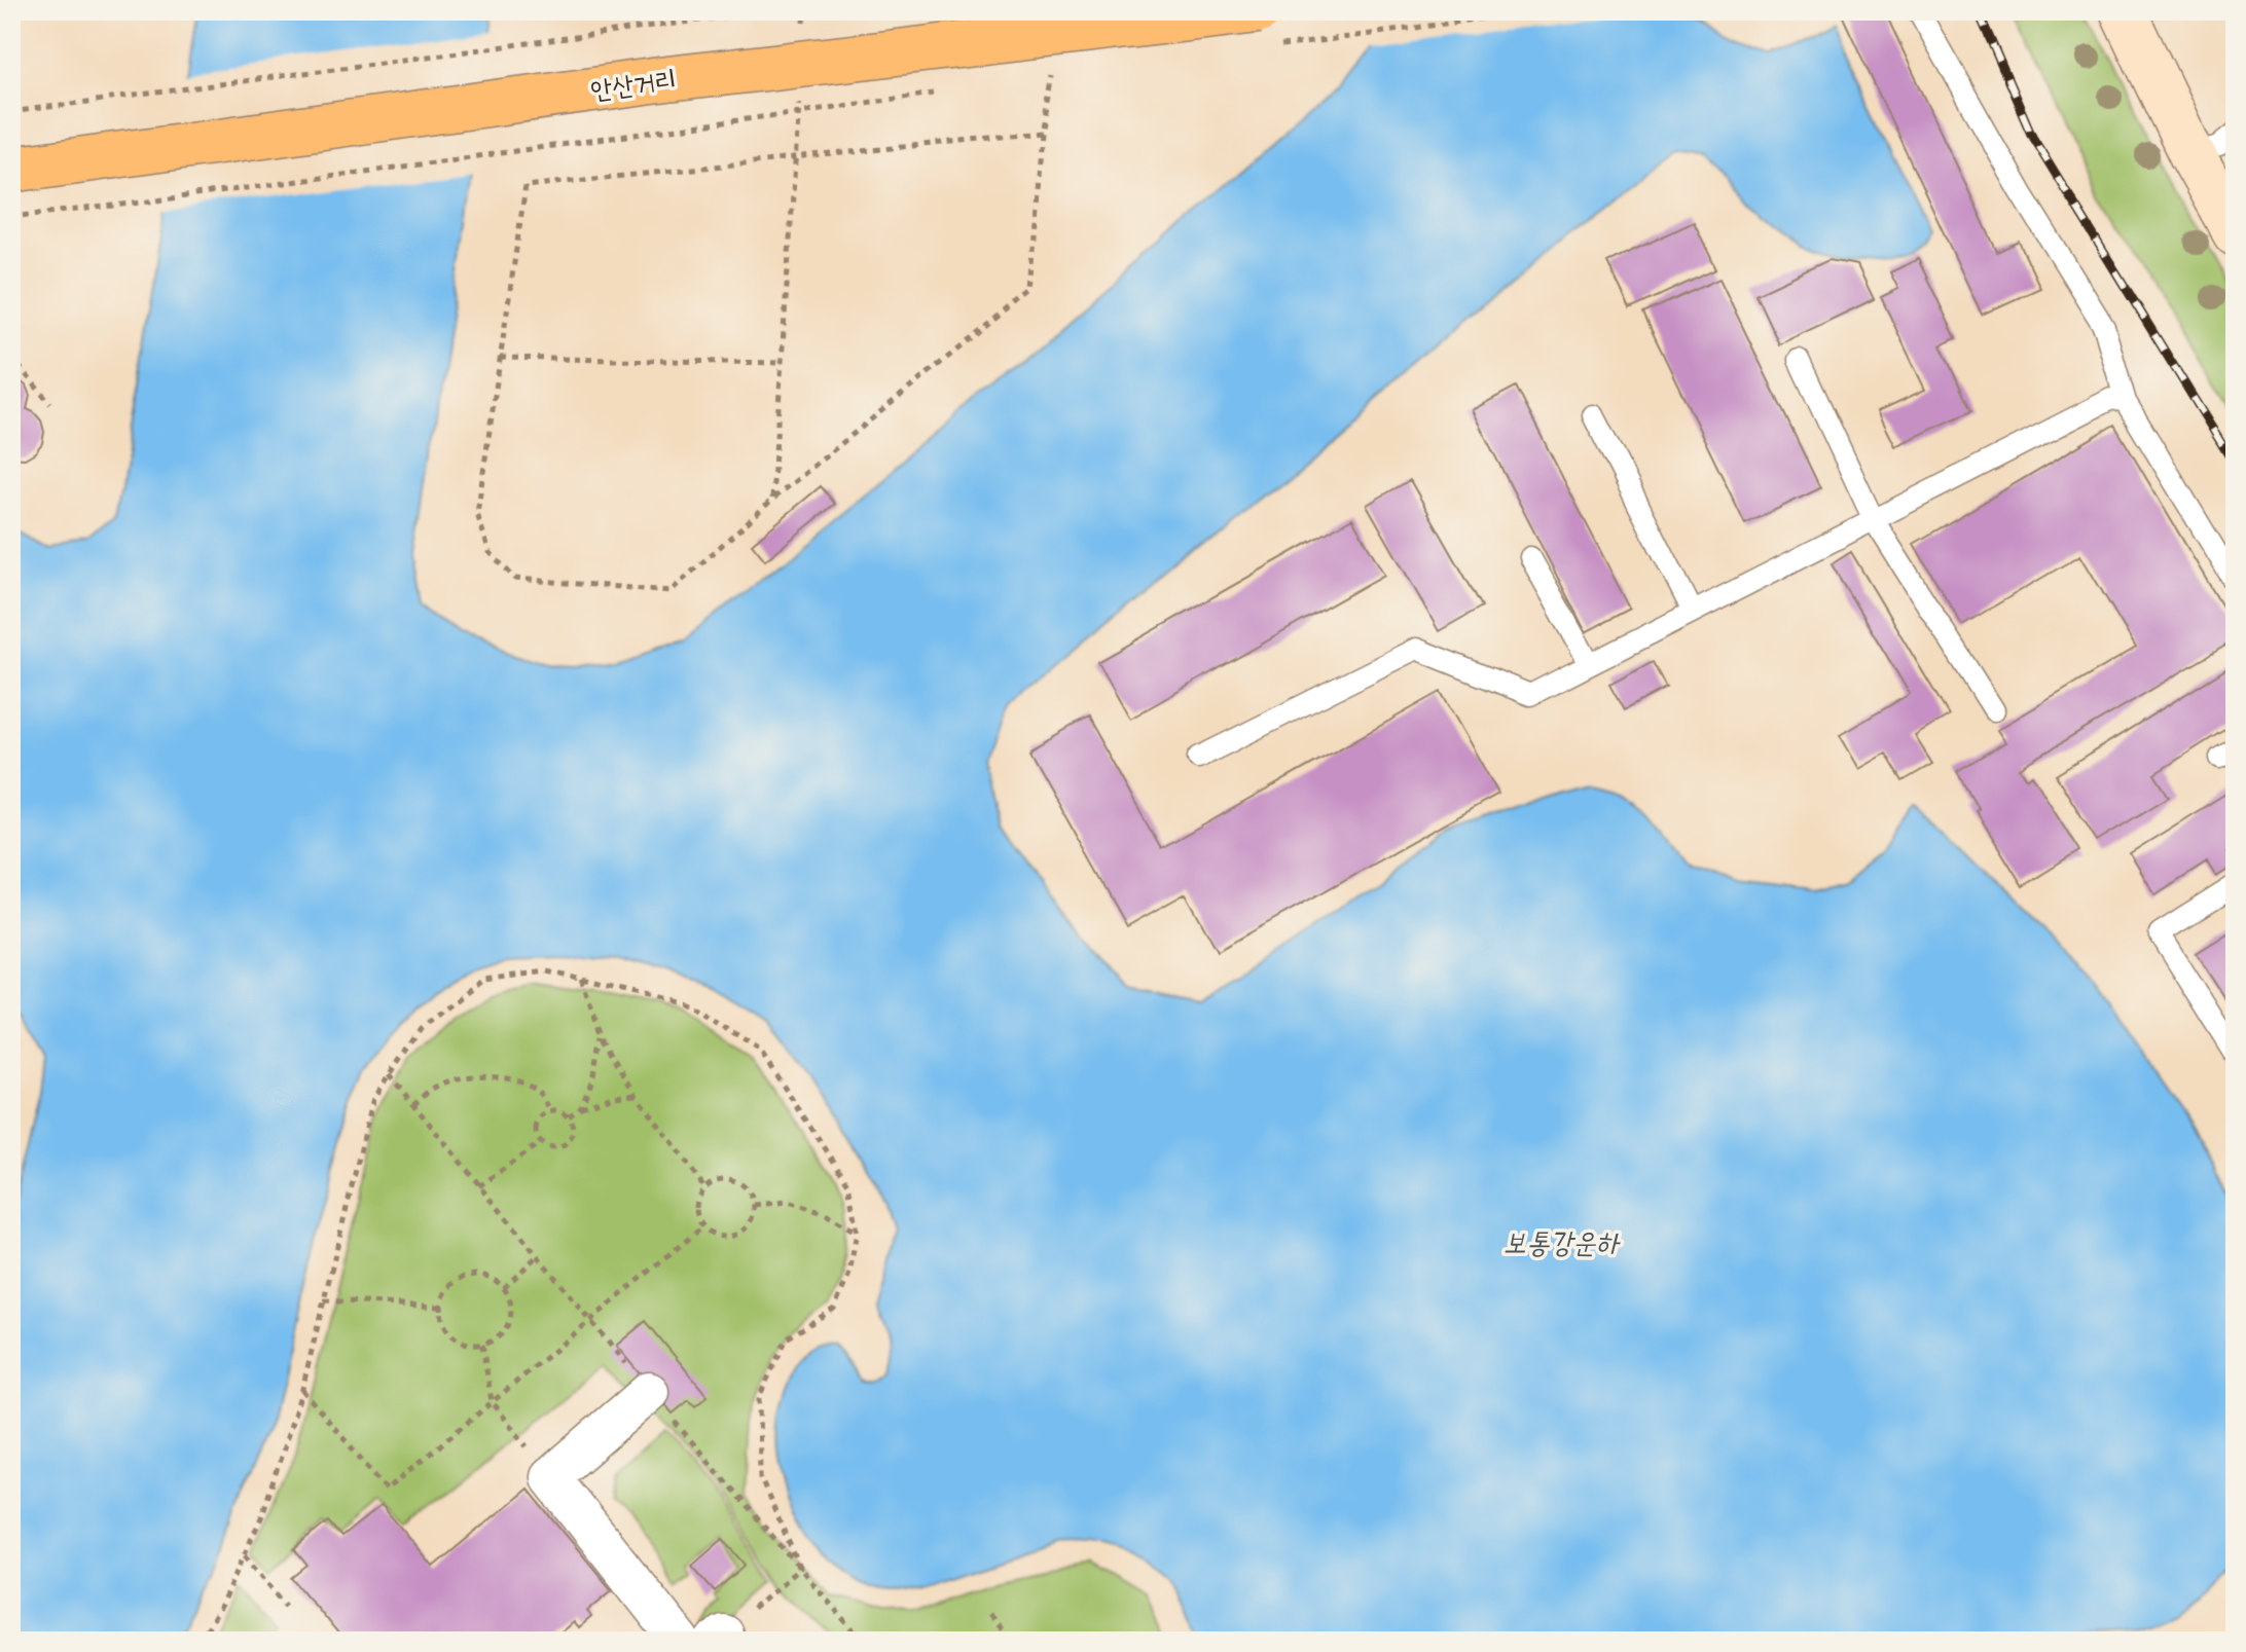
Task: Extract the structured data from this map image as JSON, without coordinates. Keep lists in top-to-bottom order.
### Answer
{
  "streets": {
    "main road": ["안산거리"]
  },
  "water": ["보통강운하"]
}
